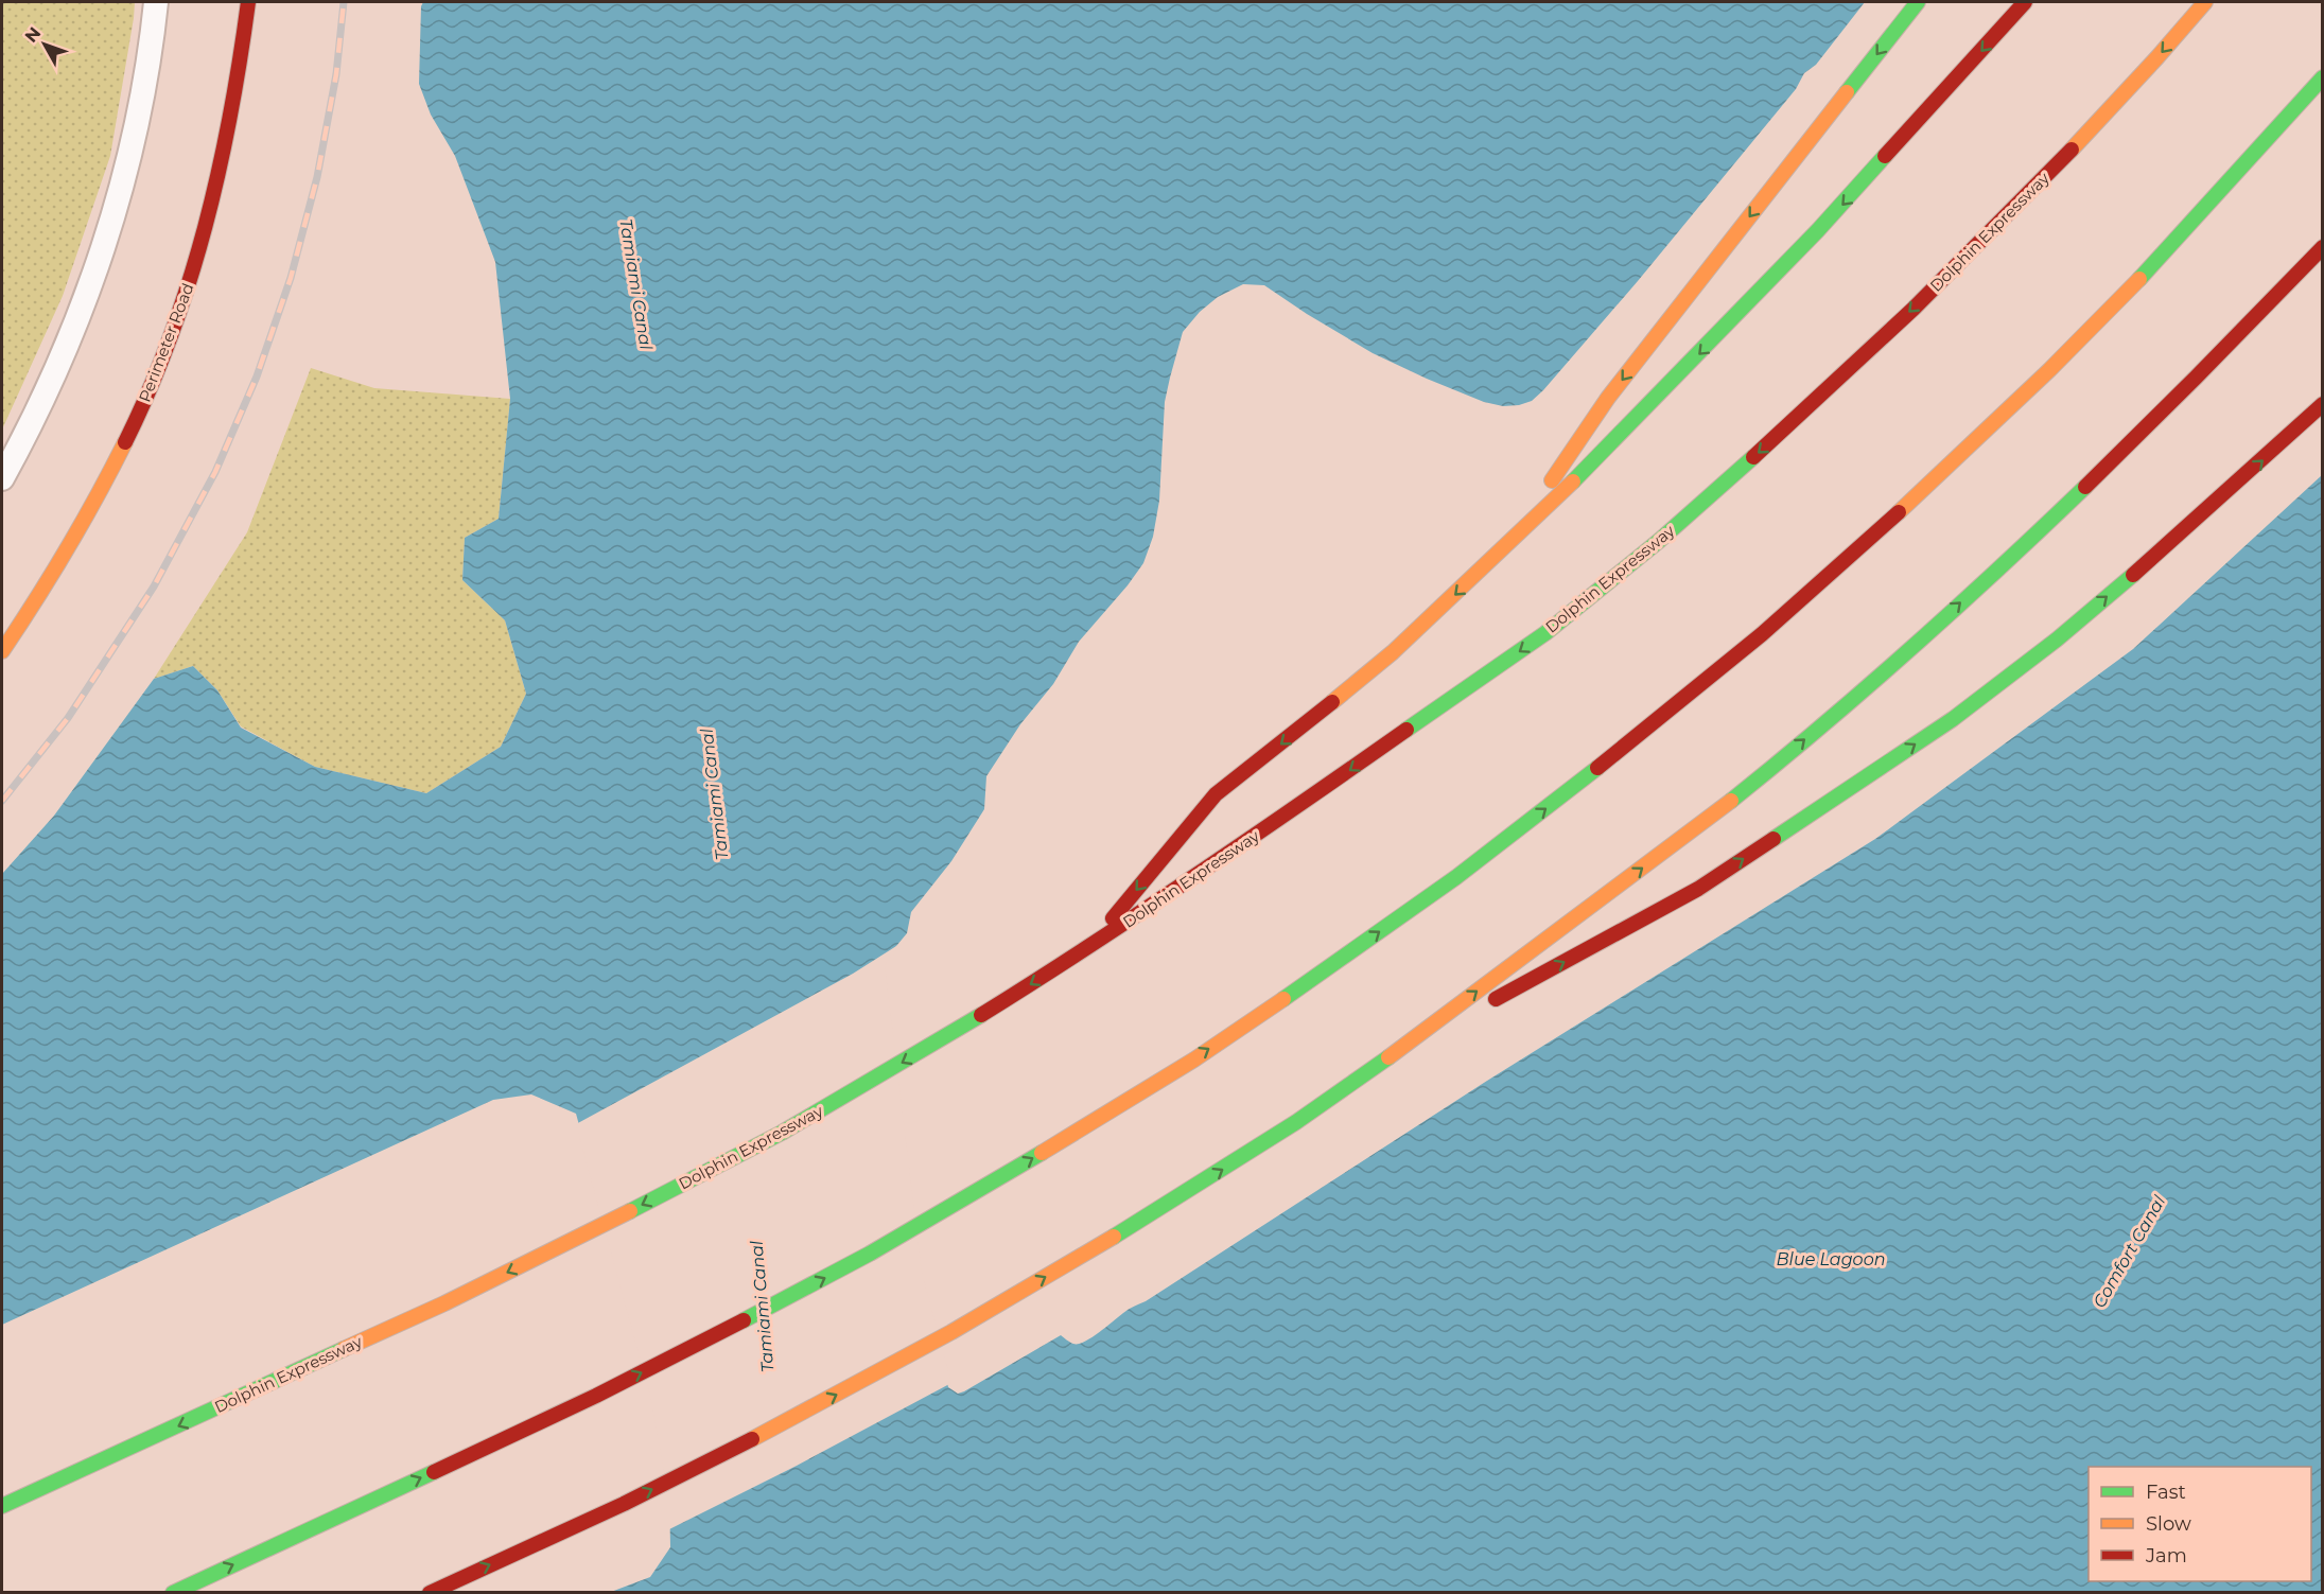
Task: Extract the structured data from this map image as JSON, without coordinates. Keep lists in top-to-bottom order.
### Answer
{
  "streets": {
    "main road": ["Dolphin Expressway", "Perimeter Road"]
  },
  "water": ["Tamiami Canal", "Comfort Canal", "Blue Lagoon"],
  "legend": ["Fast", "Slow", "Jam"],
  "north": "top left"
}
